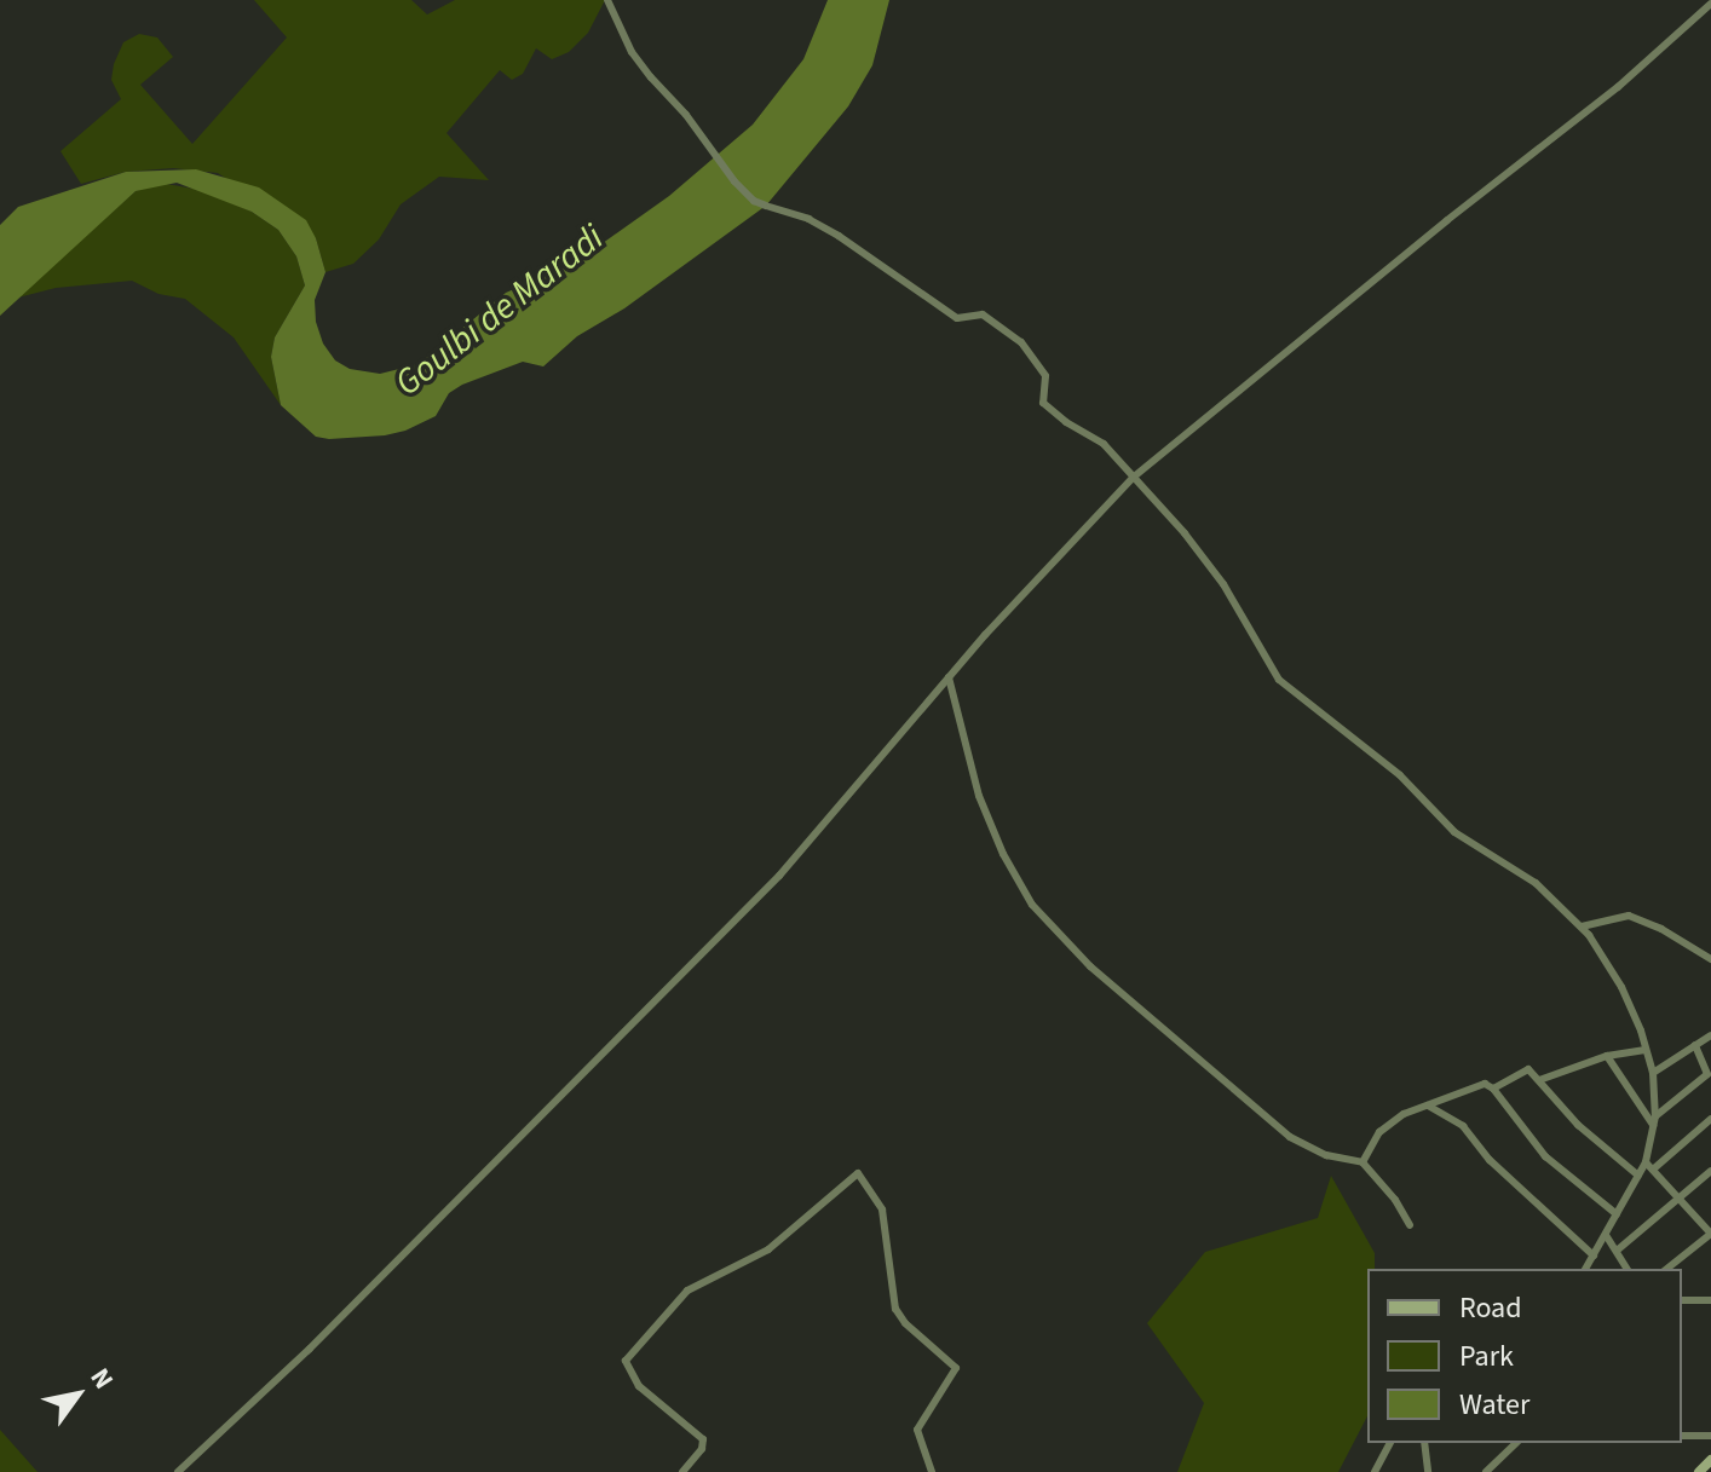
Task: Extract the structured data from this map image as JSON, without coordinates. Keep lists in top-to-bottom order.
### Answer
{
  "water": ["Goulbi de Maradi"],
  "legend": ["Road", "Park", "Water"],
  "north": "top right"
}
